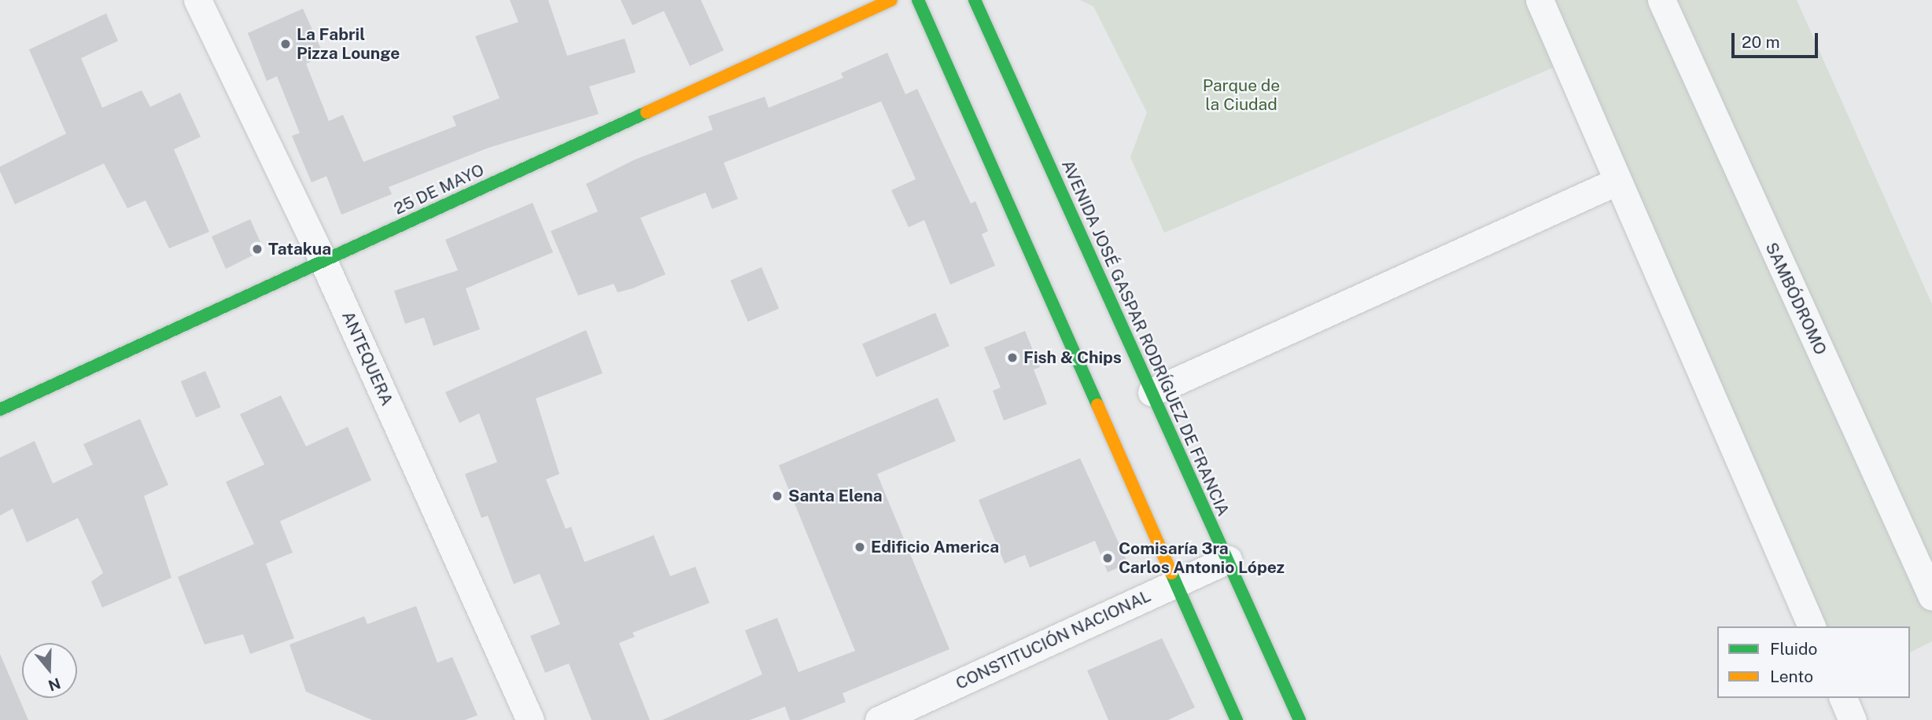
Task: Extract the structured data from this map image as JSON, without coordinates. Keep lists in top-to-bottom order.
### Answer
{
  "streets": {
    "main road": ["25 DE MAYO", "AVENIDA JOSÉ GASPAR RODRÍGUEZ DE FRANCIA"],
    "street": ["SAMBÓDROMO", "ANTEQUERA", "CONSTITUCIÓN NACIONAL"]
  },
  "crossings": [
    ["25 DE MAYO", "ANTEQUERA"],
    ["AVENIDA JOSÉ GASPAR RODRÍGUEZ DE FRANCIA", "CONSTITUCIÓN NACIONAL"]
  ],
  "parks": ["Parque de la Ciudad"],
  "places": [
    "La Fabril Pizza Lounge",
    "Tatakua",
    "Fish & Chips",
    "Santa Elena",
    "Edificio America",
    "Comisaría 3ra Carlos Antonio López"
  ],
  "legend": ["Fluido", "Lento"],
  "scale_bar": "20 m",
  "north": "bottom"
}
